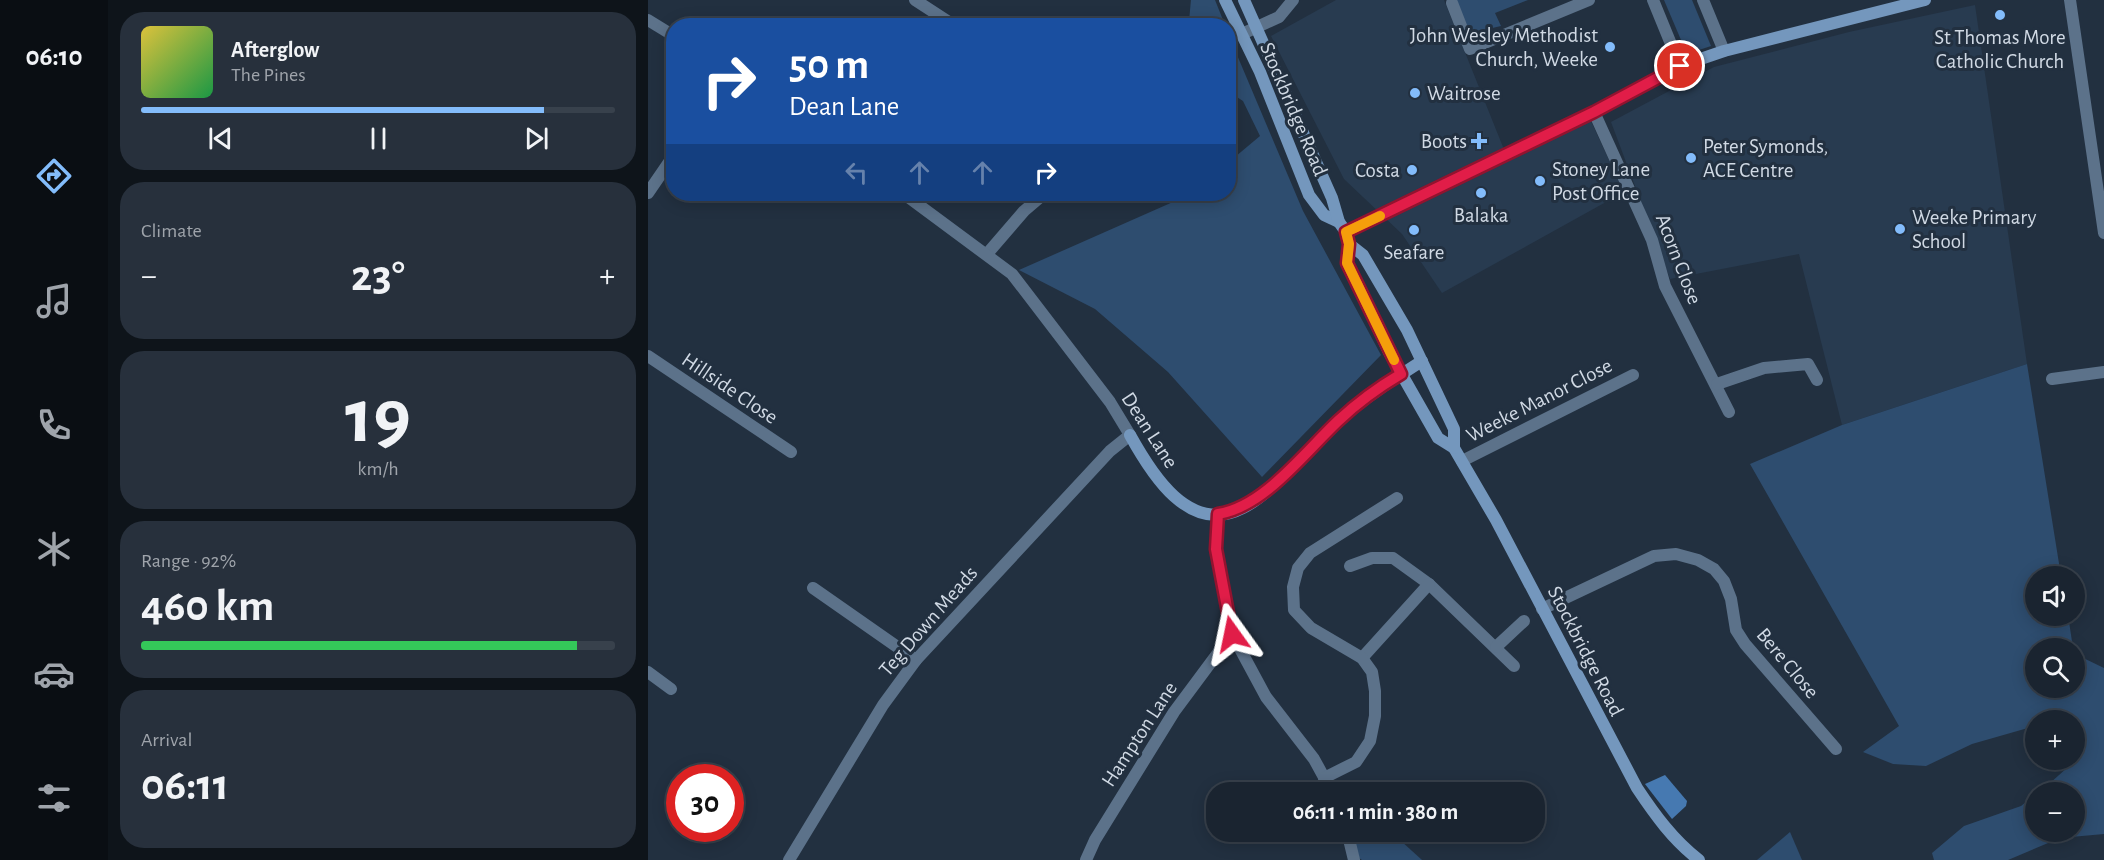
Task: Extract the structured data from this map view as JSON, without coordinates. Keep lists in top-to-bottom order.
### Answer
{
  "streets": {
    "main road": ["Stockbridge Road", "Dean Lane"],
    "street": [
      "Acorn Close",
      "Hillside Close",
      "Weeke Manor Close",
      "Teg Down Meads",
      "Bere Close",
      "Hampton Lane"
    ]
  },
  "crossings": [
    ["Stockbridge Road", "Weeke Manor Close"],
    ["Stockbridge Road", "Bere Close"],
    ["Dean Lane", "Teg Down Meads"]
  ],
  "places": {
    "other": [
      "St Thomas More Catholic Church",
      "John Wesley Methodist Church, Weeke",
      "Waitrose",
      "Peter Symonds, ACE Centre",
      "Costa",
      "Stoney Lane Post Office",
      "Balaka",
      "Weeke Primary School",
      "Seafare"
    ],
    "health": ["Boots"]
  },
  "page": {
    "tabs": "06:10",
    "turn": ["50 m", "Dean Lane"],
    "song": ["Afterglow", "The Pines"],
    "tile": [
      "Climate",
      ["19", "km/h"],
      ["Range · 92%", "460 km"],
      ["Arrival", "06:11"]
    ],
    "heat": ["−", "23°", "+"],
    "map_buttons": ["+", "−"],
    "limit": "30",
    "trip": "06:11 · 1 min · 380 m"
  }
}
